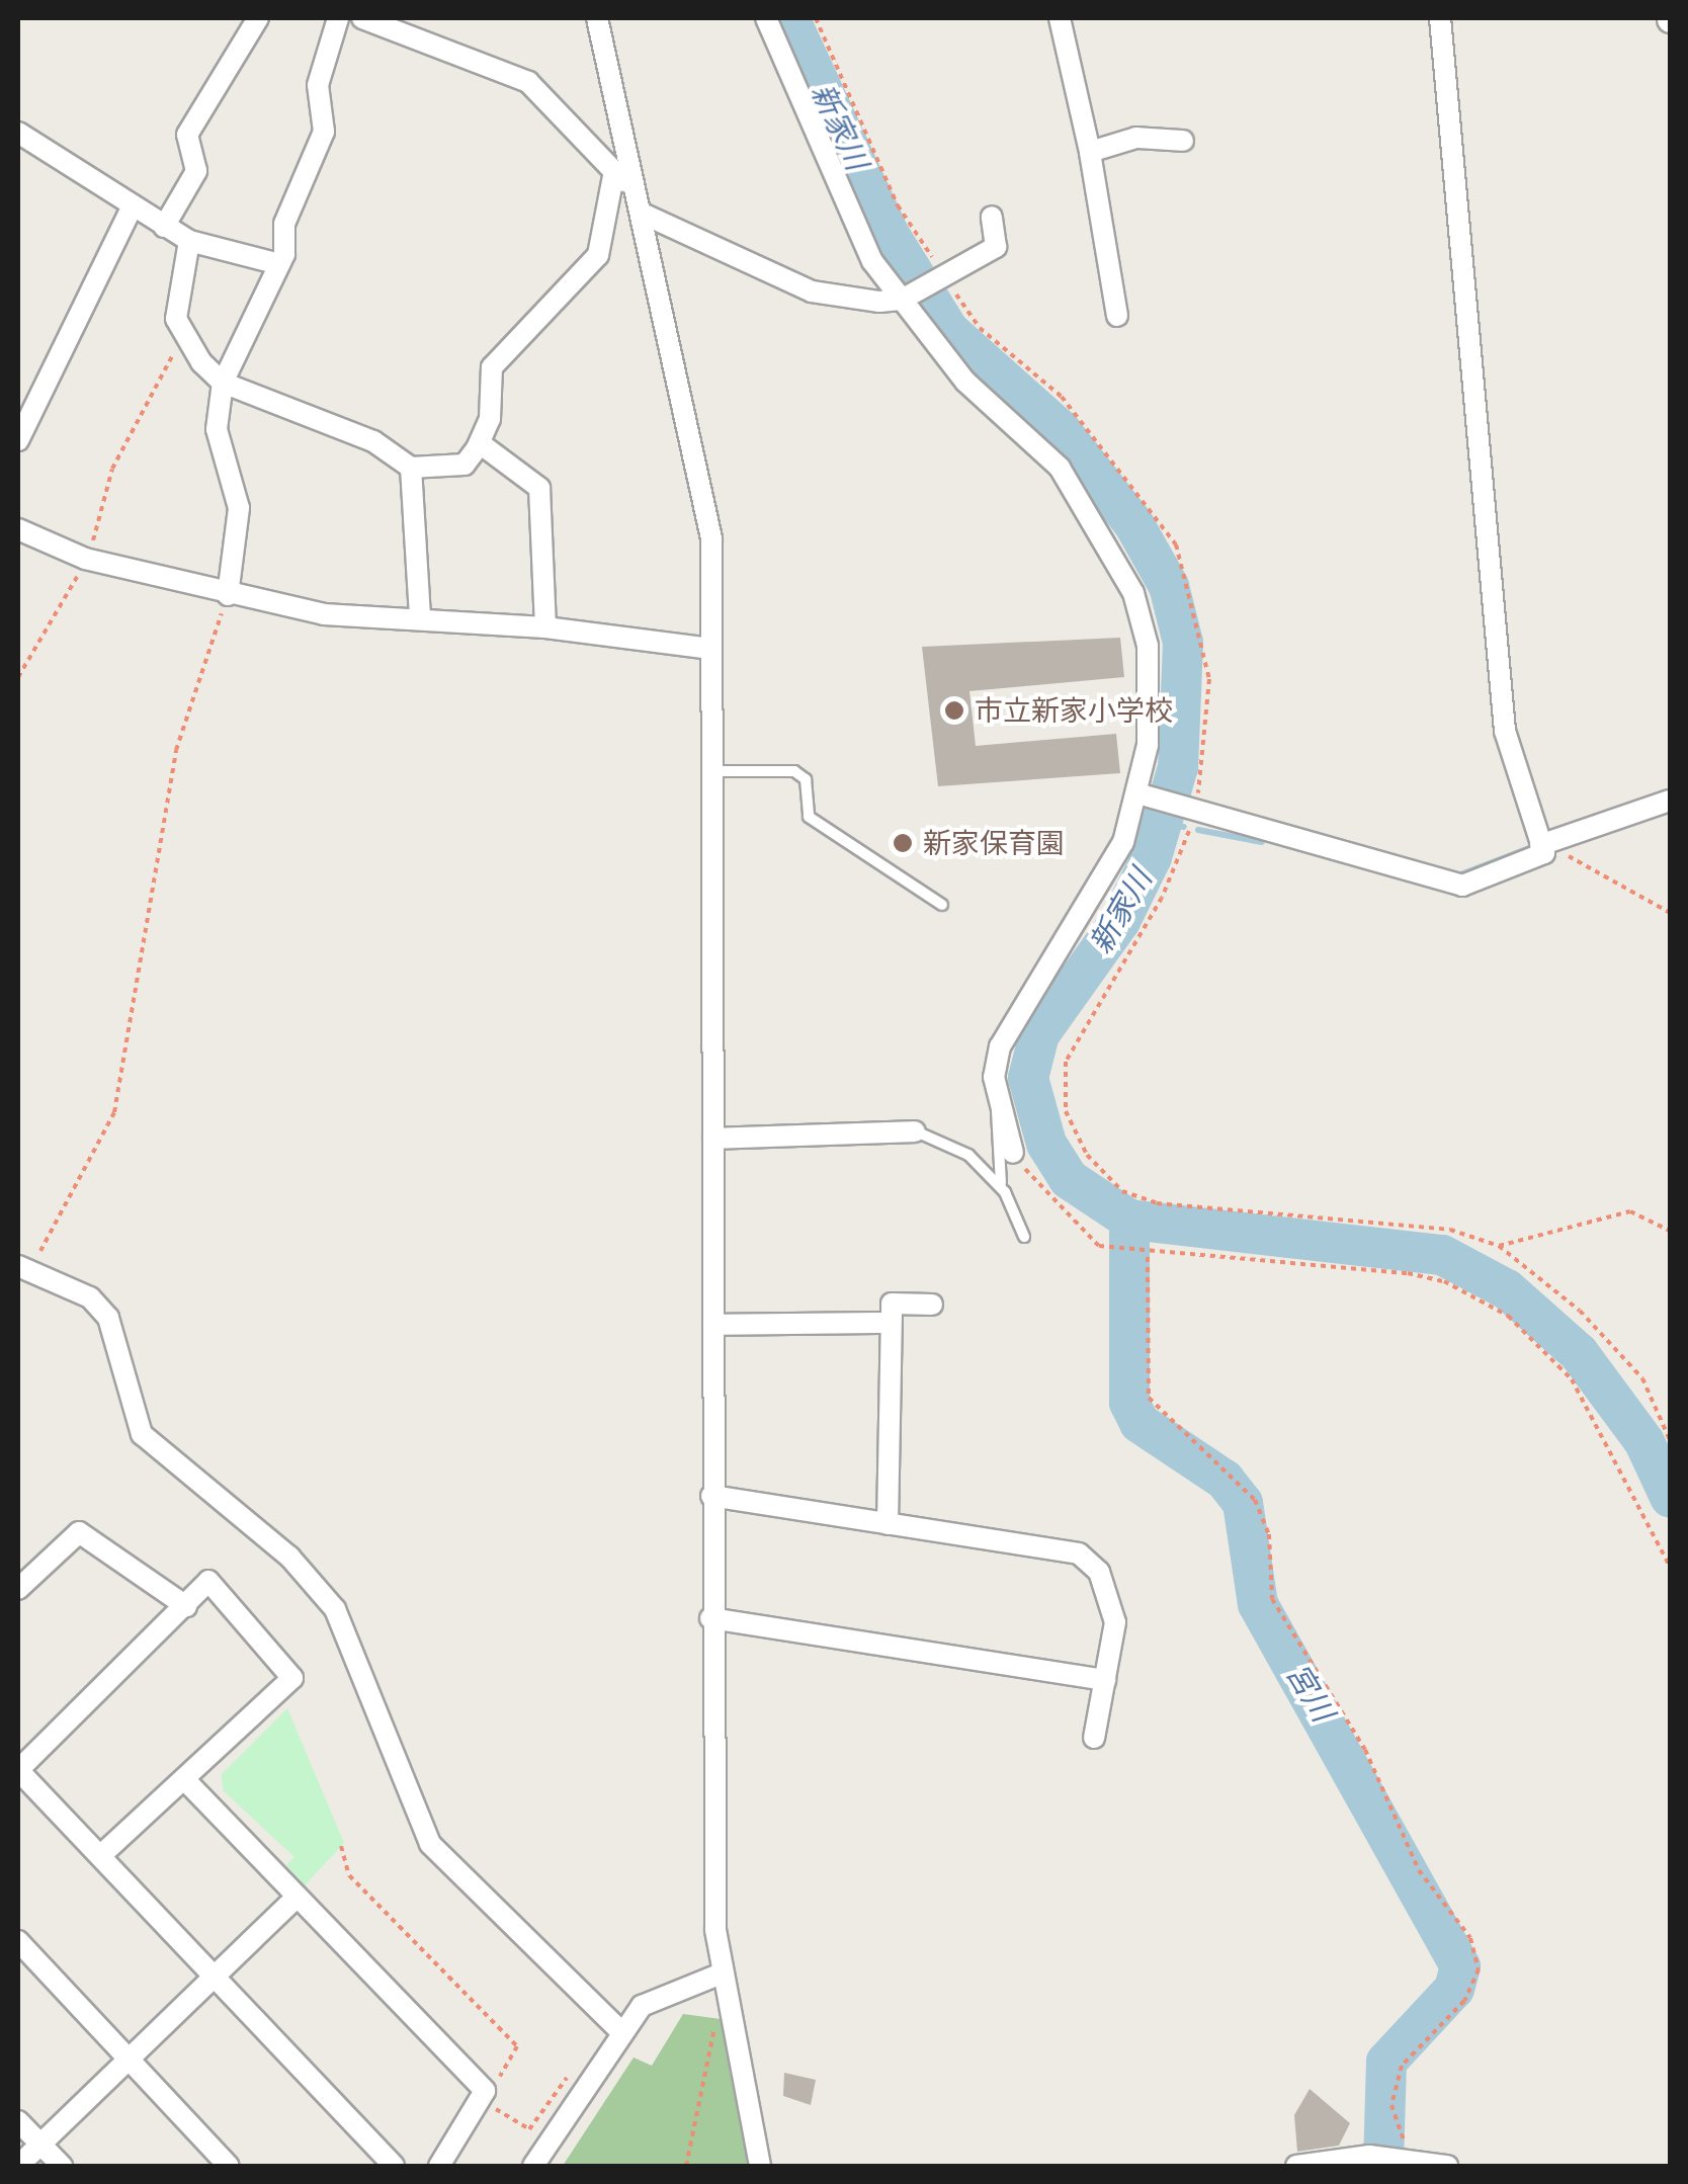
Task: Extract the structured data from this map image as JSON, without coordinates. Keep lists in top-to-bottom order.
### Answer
{
  "water": ["新家川", "宮川"],
  "places": ["市立新家小学校", "新家保育園"]
}
